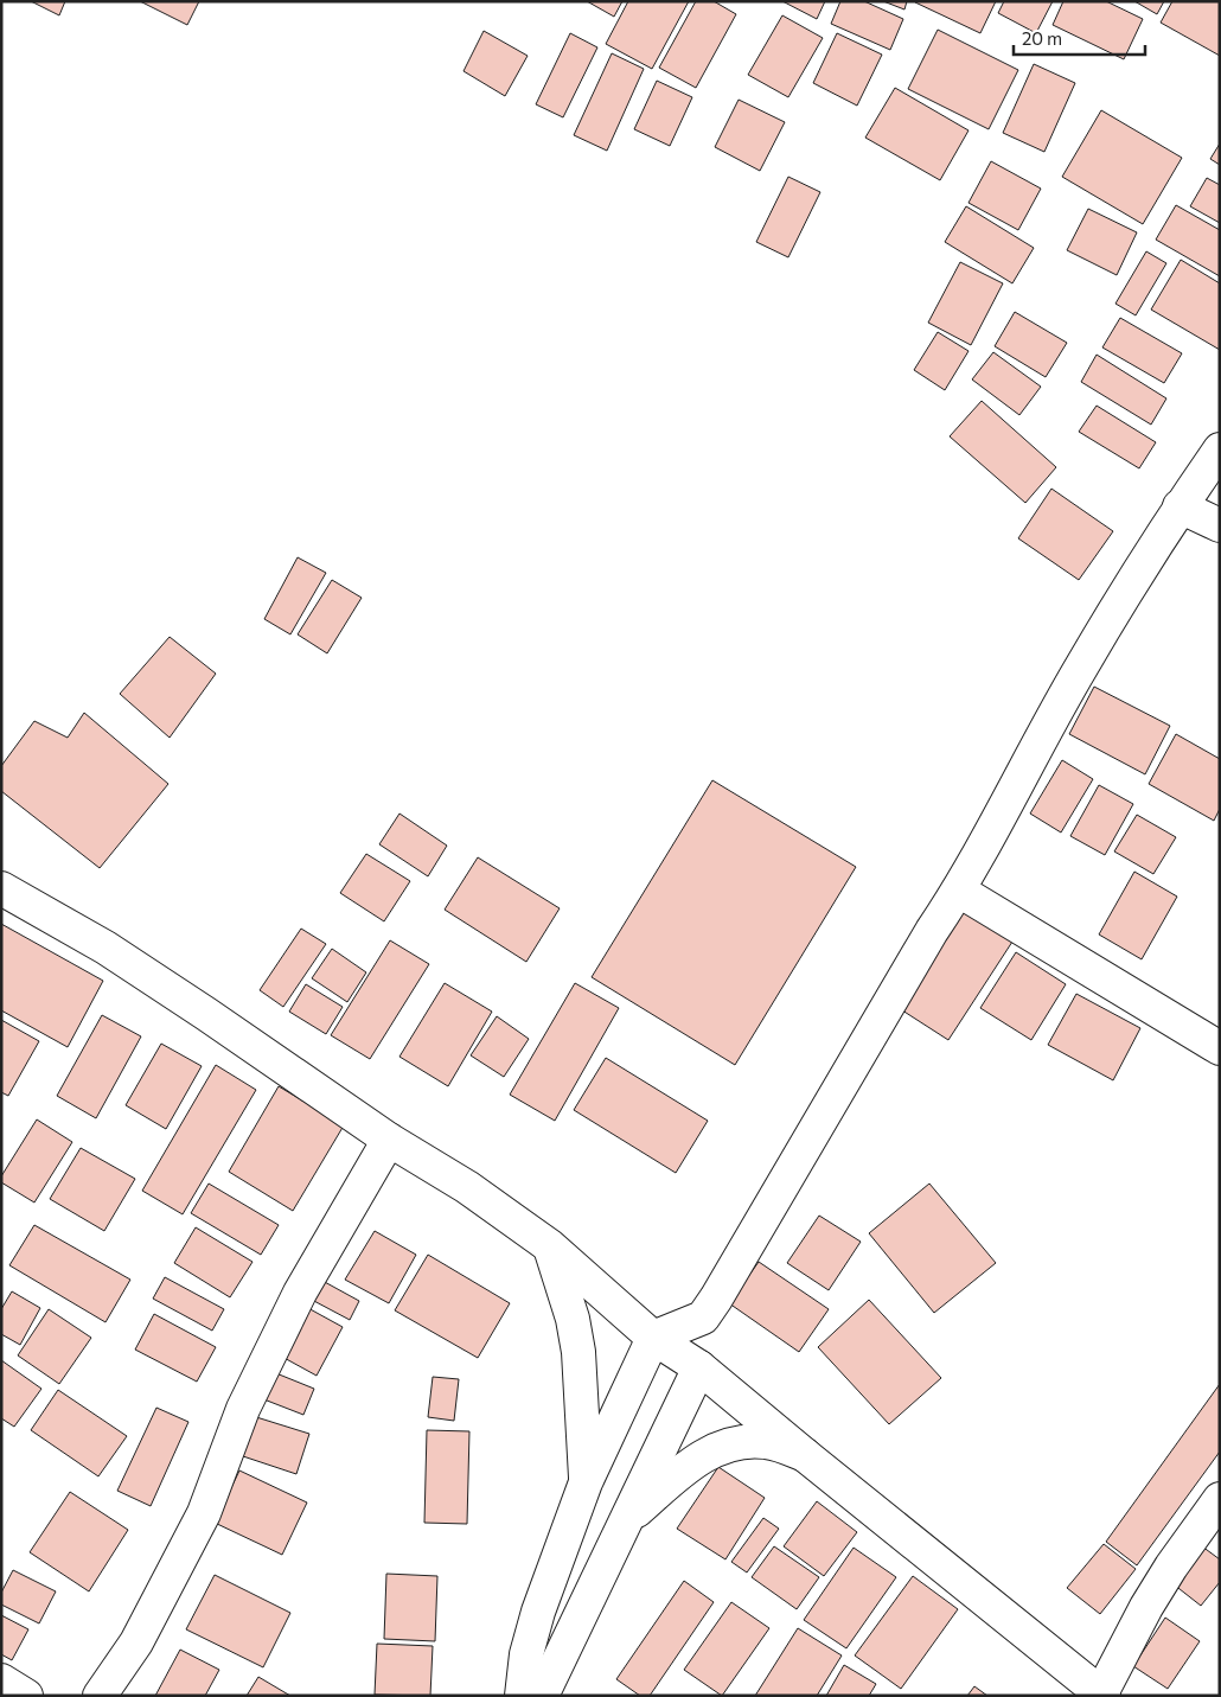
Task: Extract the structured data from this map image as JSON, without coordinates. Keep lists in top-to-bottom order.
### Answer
{
  "scale_bar": "20 m"
}
